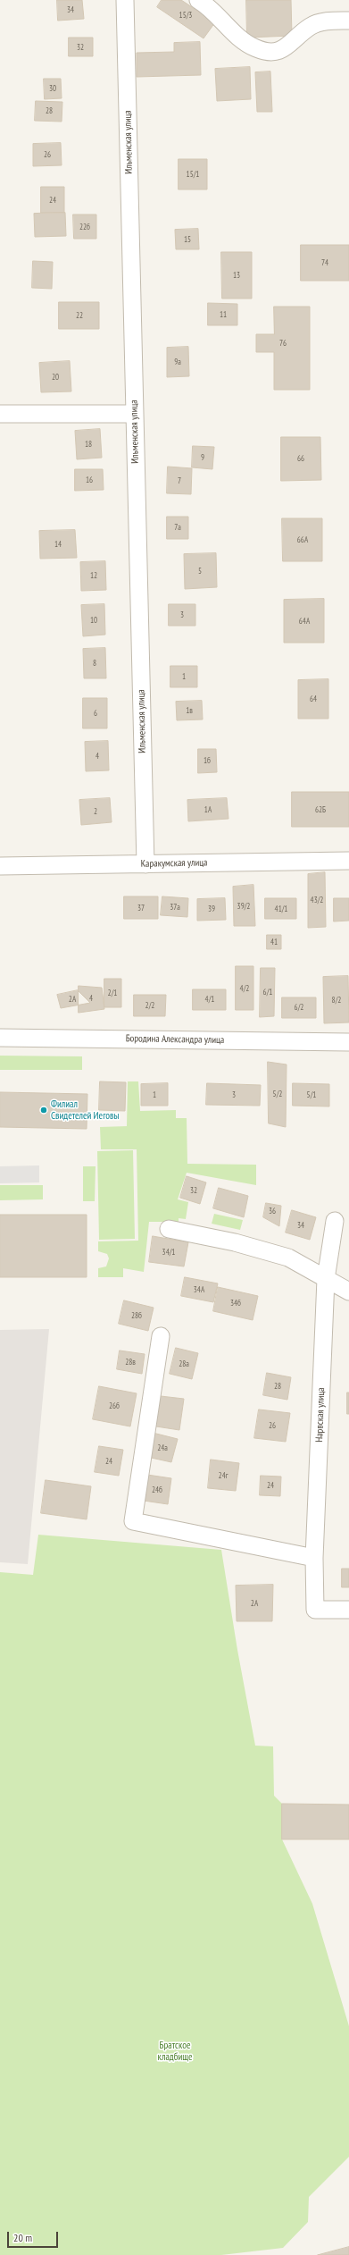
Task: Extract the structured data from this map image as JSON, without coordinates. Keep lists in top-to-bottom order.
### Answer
{
  "streets": {
    "street": [
      "Ильменская улица",
      "Каракумская улица",
      "Бородина Александра улица",
      "Нарвская улица"
    ]
  },
  "crossings": [
    ["Ильменская улица", "Каракумская улица"]
  ],
  "parks": ["Братское кладбище"],
  "places": ["Филиал Свидетелей Иеговы"],
  "house_numbers": [
    "34",
    "15/3",
    "32",
    "30",
    "28",
    "26",
    "15/1",
    "24",
    "22б",
    "15",
    "74",
    "13",
    "11",
    "22",
    "76",
    "9а",
    "20",
    "18",
    "9",
    "66",
    "16",
    "7",
    "7а",
    "66А",
    "14",
    "5",
    "12",
    "3",
    "10",
    "64А",
    "8",
    "1",
    "64",
    "1в",
    "6",
    "4",
    "1б",
    "1А",
    "62Б",
    "2",
    "43/2",
    "39/2",
    "37а",
    "37",
    "39",
    "41/1",
    "41",
    "4/2",
    "6/1",
    "2/1",
    "4",
    "2А",
    "4/1",
    "8/2",
    "2/2",
    "6/2",
    "5/2",
    "1",
    "3",
    "5/1",
    "32",
    "36",
    "34",
    "34/1",
    "34А",
    "34б",
    "28б",
    "28в",
    "28а",
    "28",
    "26б",
    "26",
    "24а",
    "24",
    "24г",
    "24",
    "24б",
    "2А"
  ],
  "scale_bar": "20 m"
}
